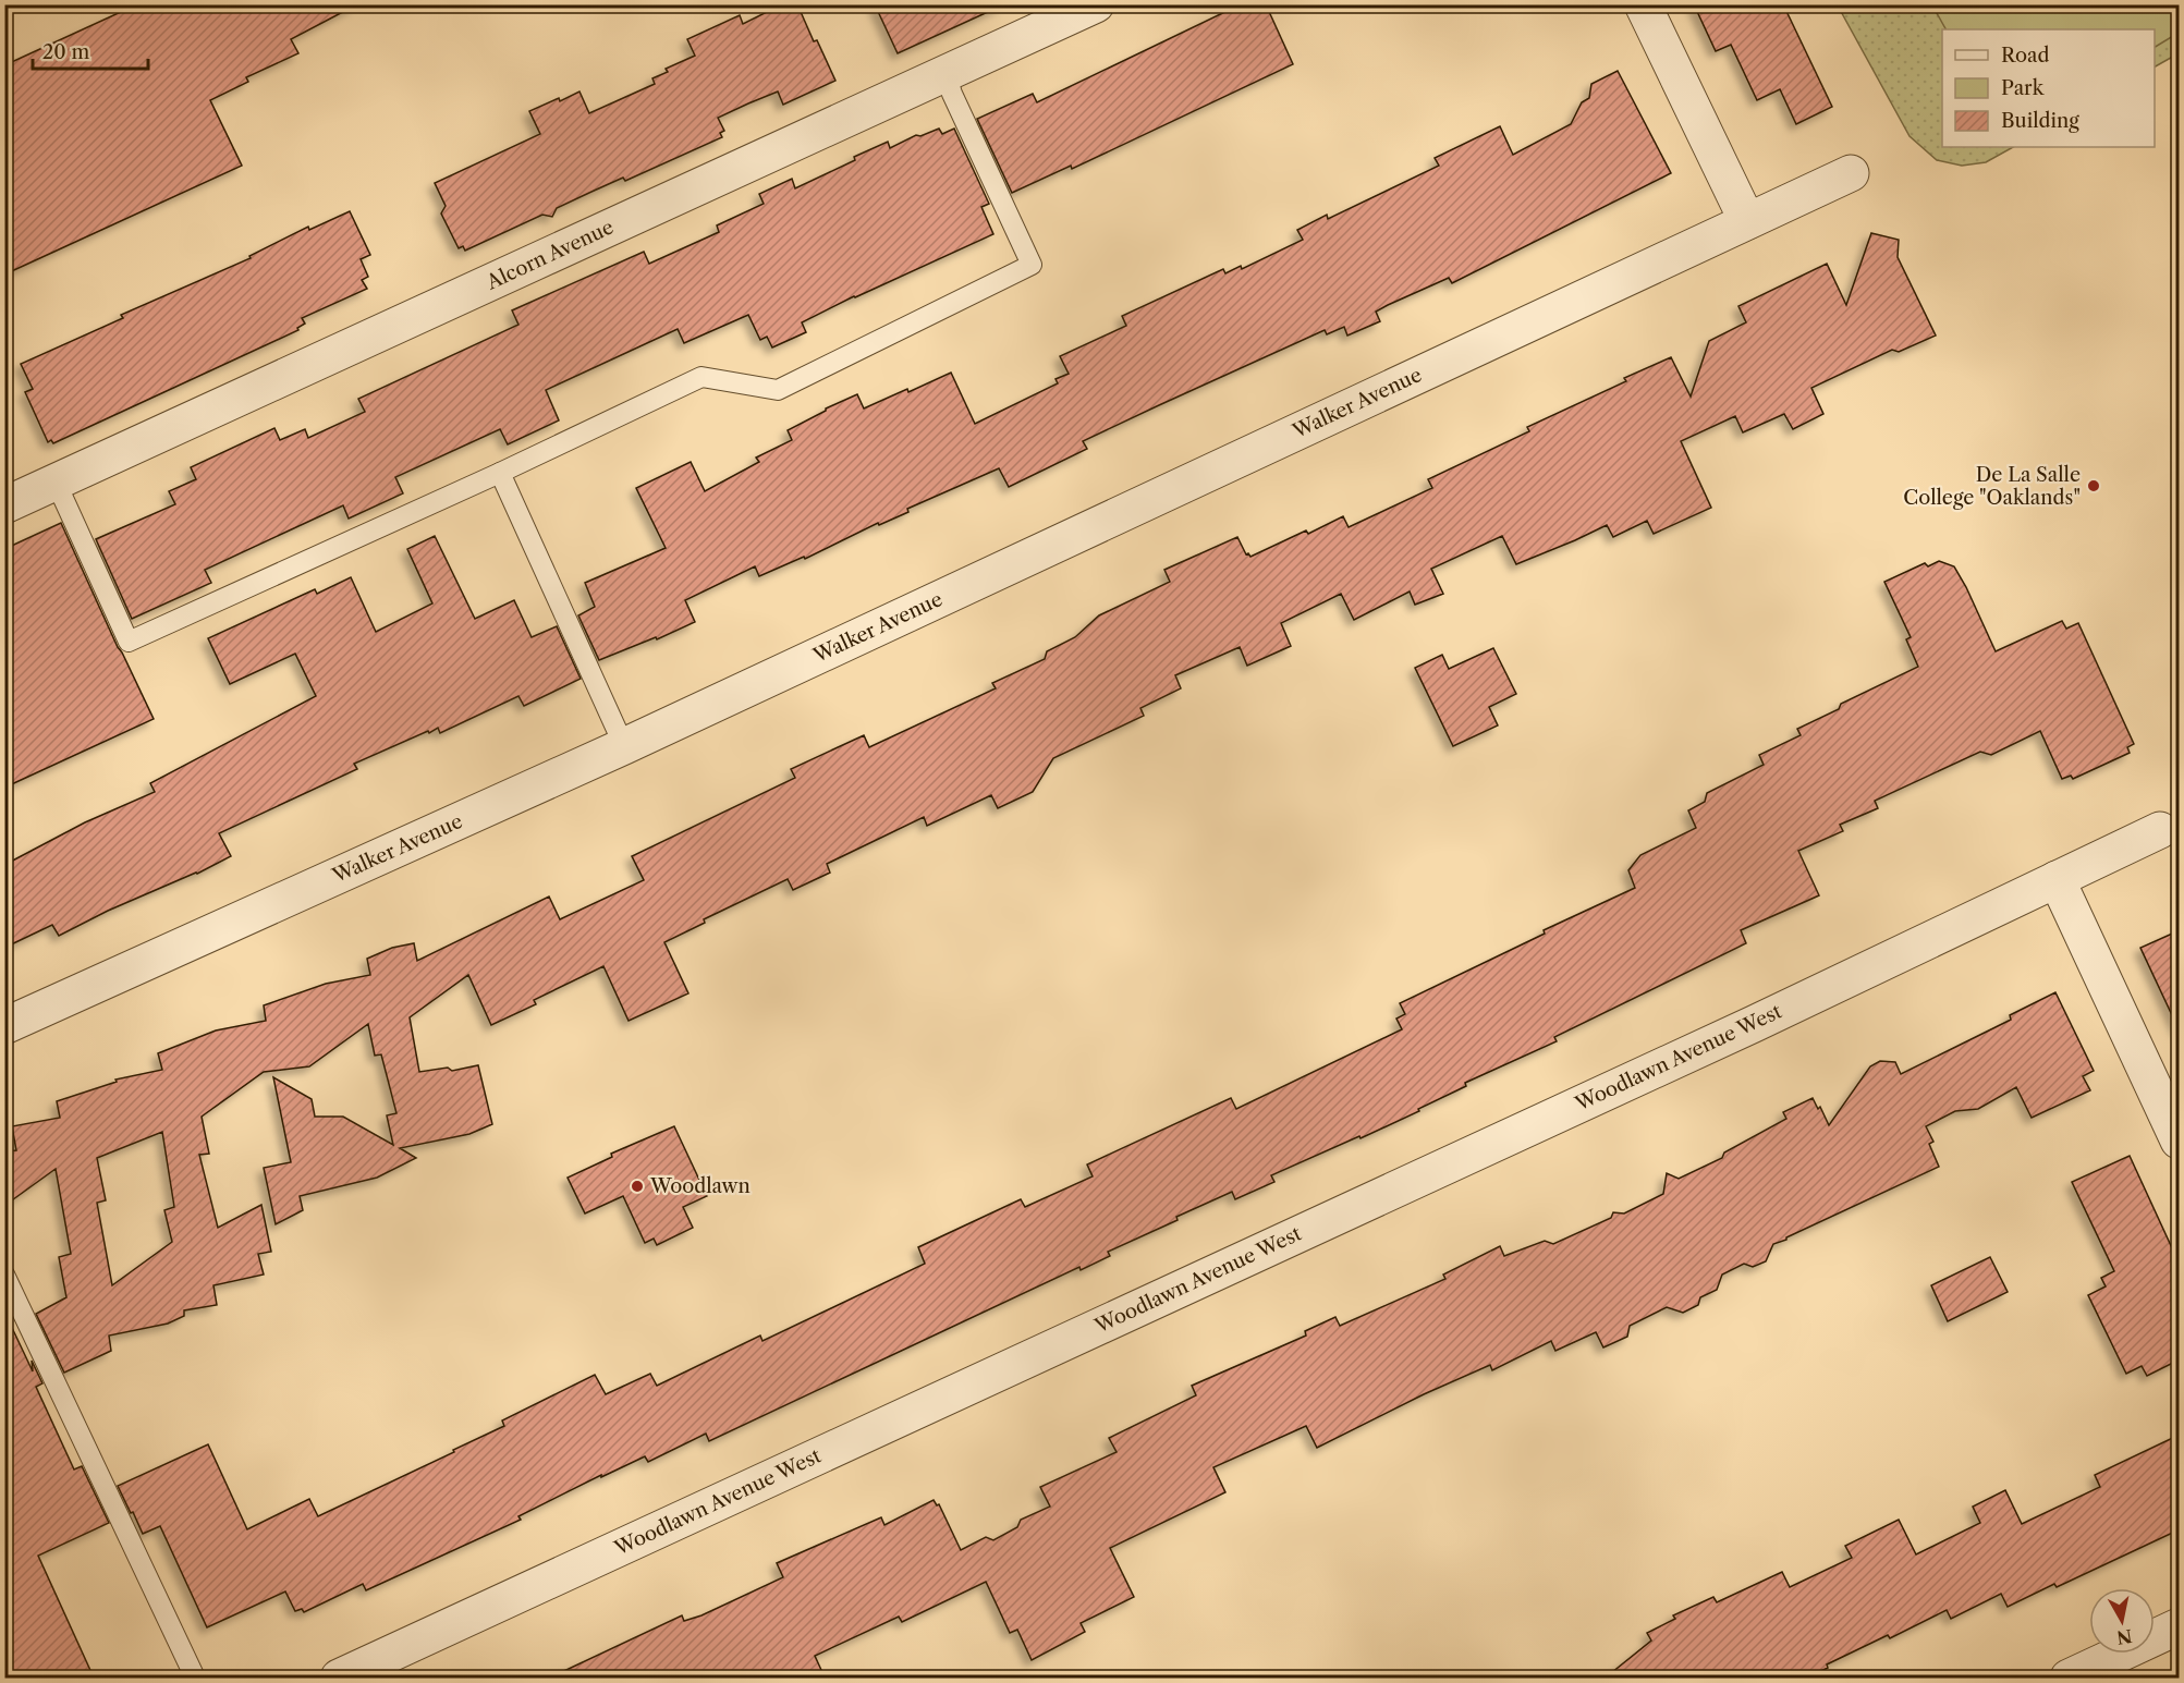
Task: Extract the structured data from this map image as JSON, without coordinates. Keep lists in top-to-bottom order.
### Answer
{
  "streets": {
    "street": ["Alcorn Avenue", "Walker Avenue", "Woodlawn Avenue West"]
  },
  "places": ["De La Salle College \"Oaklands\"", "Woodlawn"],
  "legend": ["Road", "Park", "Building"],
  "scale_bar": "20 m",
  "north": "bottom"
}
